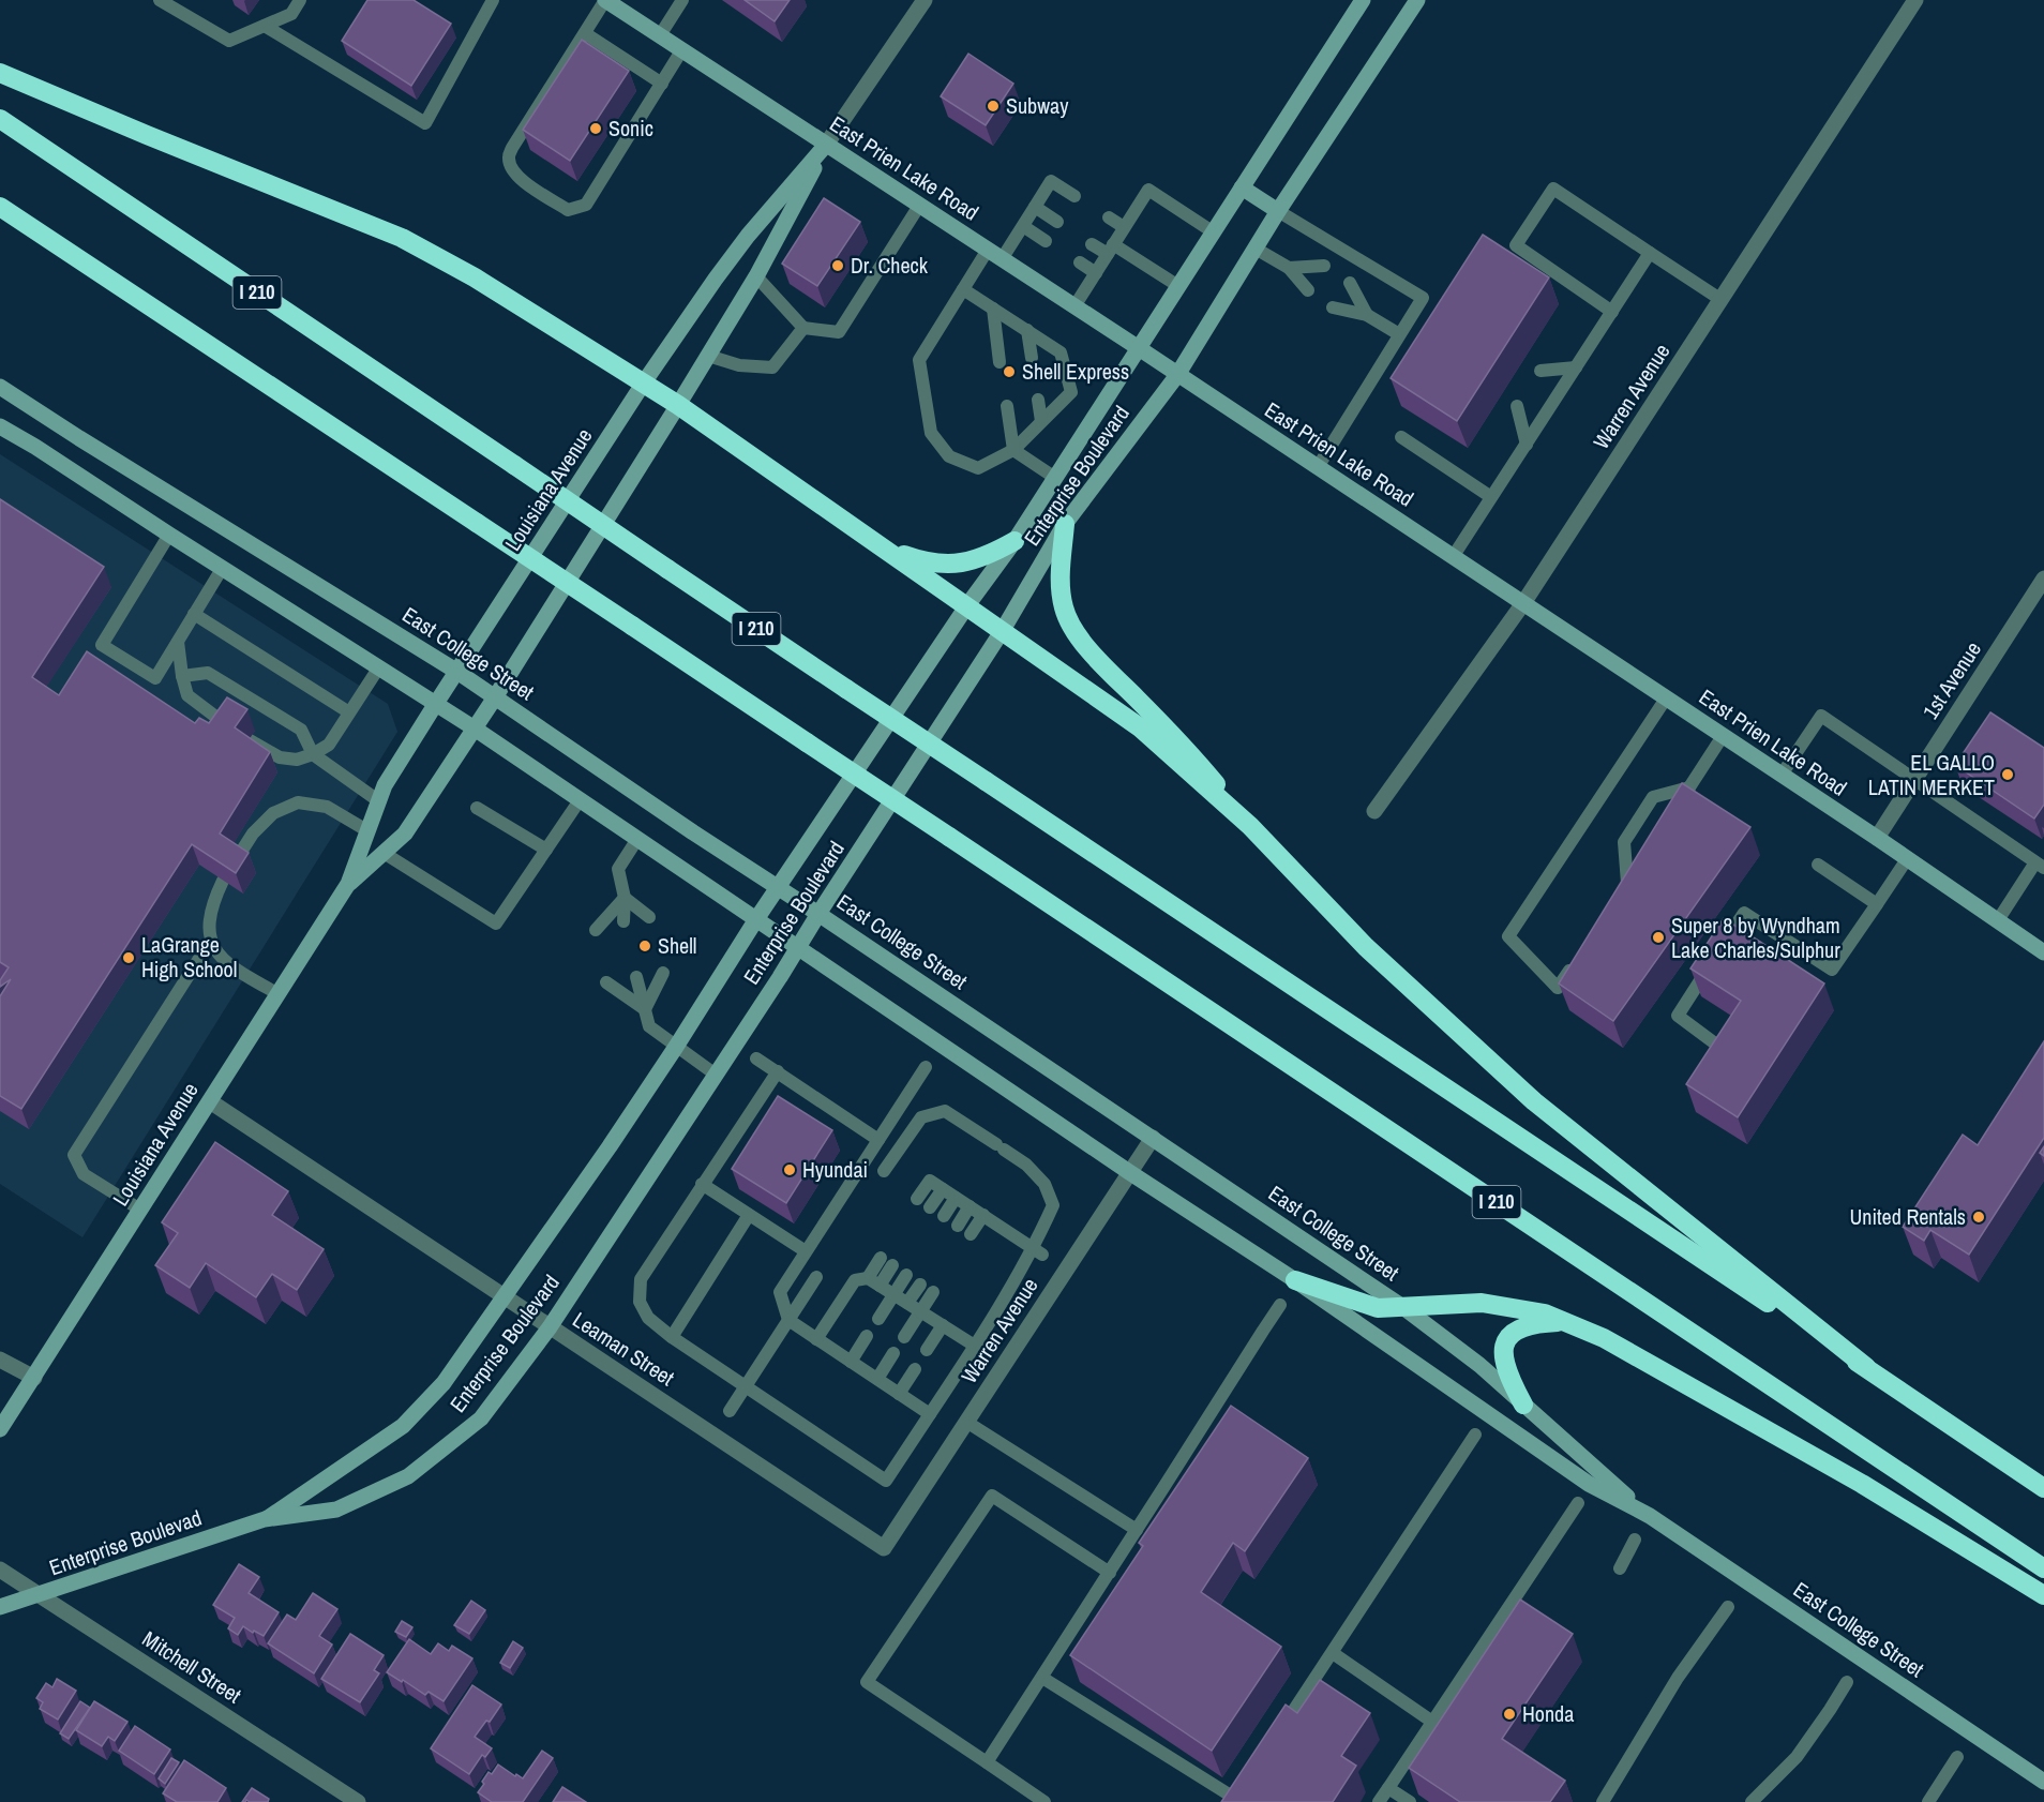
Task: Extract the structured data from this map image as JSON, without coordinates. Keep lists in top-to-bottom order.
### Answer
{
  "streets": {
    "highway": ["I 210"],
    "main road": [
      "East Prien Lake Road",
      "Enterprise Boulevard",
      "Louisiana Avenue",
      "East College Street",
      "Enterprise Boulevad"
    ],
    "street": [
      "Warren Avenue",
      "1st Avenue",
      "Leaman Street",
      "Mitchell Street"
    ]
  },
  "crossings": [
    ["East Prien Lake Road", "Warren Avenue"],
    ["East Prien Lake Road", "Enterprise Boulevard"],
    ["East Prien Lake Road", "Louisiana Avenue"],
    ["East Prien Lake Road", "1st Avenue"],
    ["Warren Avenue", "East College Street"],
    ["Warren Avenue", "Leaman Street"],
    ["Enterprise Boulevard", "East College Street"],
    ["Enterprise Boulevard", "Leaman Street"],
    ["Enterprise Boulevard", "Enterprise Boulevad"],
    ["Louisiana Avenue", "East College Street"],
    ["Louisiana Avenue", "Leaman Street"],
    ["Enterprise Boulevad", "Mitchell Street"]
  ],
  "places": [
    "Subway",
    "Sonic",
    "Dr. Check",
    "Shell Express",
    "EL GALLO LATIN MERKET",
    "Super 8 by Wyndham Lake Charles/Sulphur",
    "Shell",
    "LaGrange High School",
    "Hyundai",
    "United Rentals",
    "Honda"
  ]
}
